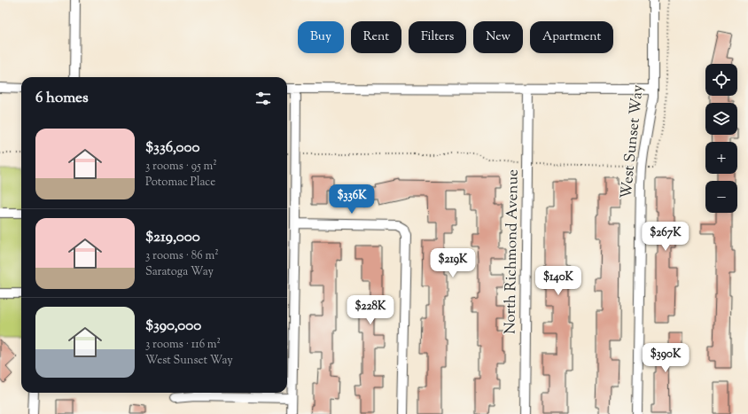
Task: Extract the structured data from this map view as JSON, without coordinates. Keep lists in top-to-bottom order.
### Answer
{
  "streets": {
    "street": ["West Sunset Way", "North Richmond Avenue"]
  },
  "page": {
    "chip": [
      "Buy",
      "Rent",
      "Filters",
      "New",
      "Apartment"
    ],
    "map_buttons": ["+", "−"],
    "heading": "6 homes",
    "list": [
      {
        "name": "$336,000",
        "note": "3 rooms · 95 m² · Potomac Place"
      },
      {
        "name": "$219,000",
        "note": "3 rooms · 86 m² · Saratoga Way"
      },
      {
        "name": "$390,000",
        "note": "3 rooms · 116 m² · West Sunset Way"
      }
    ],
    "price": [
      "$336K",
      "$267K",
      "$219K",
      "$140K",
      "$228K",
      "$390K"
    ]
  }
}
